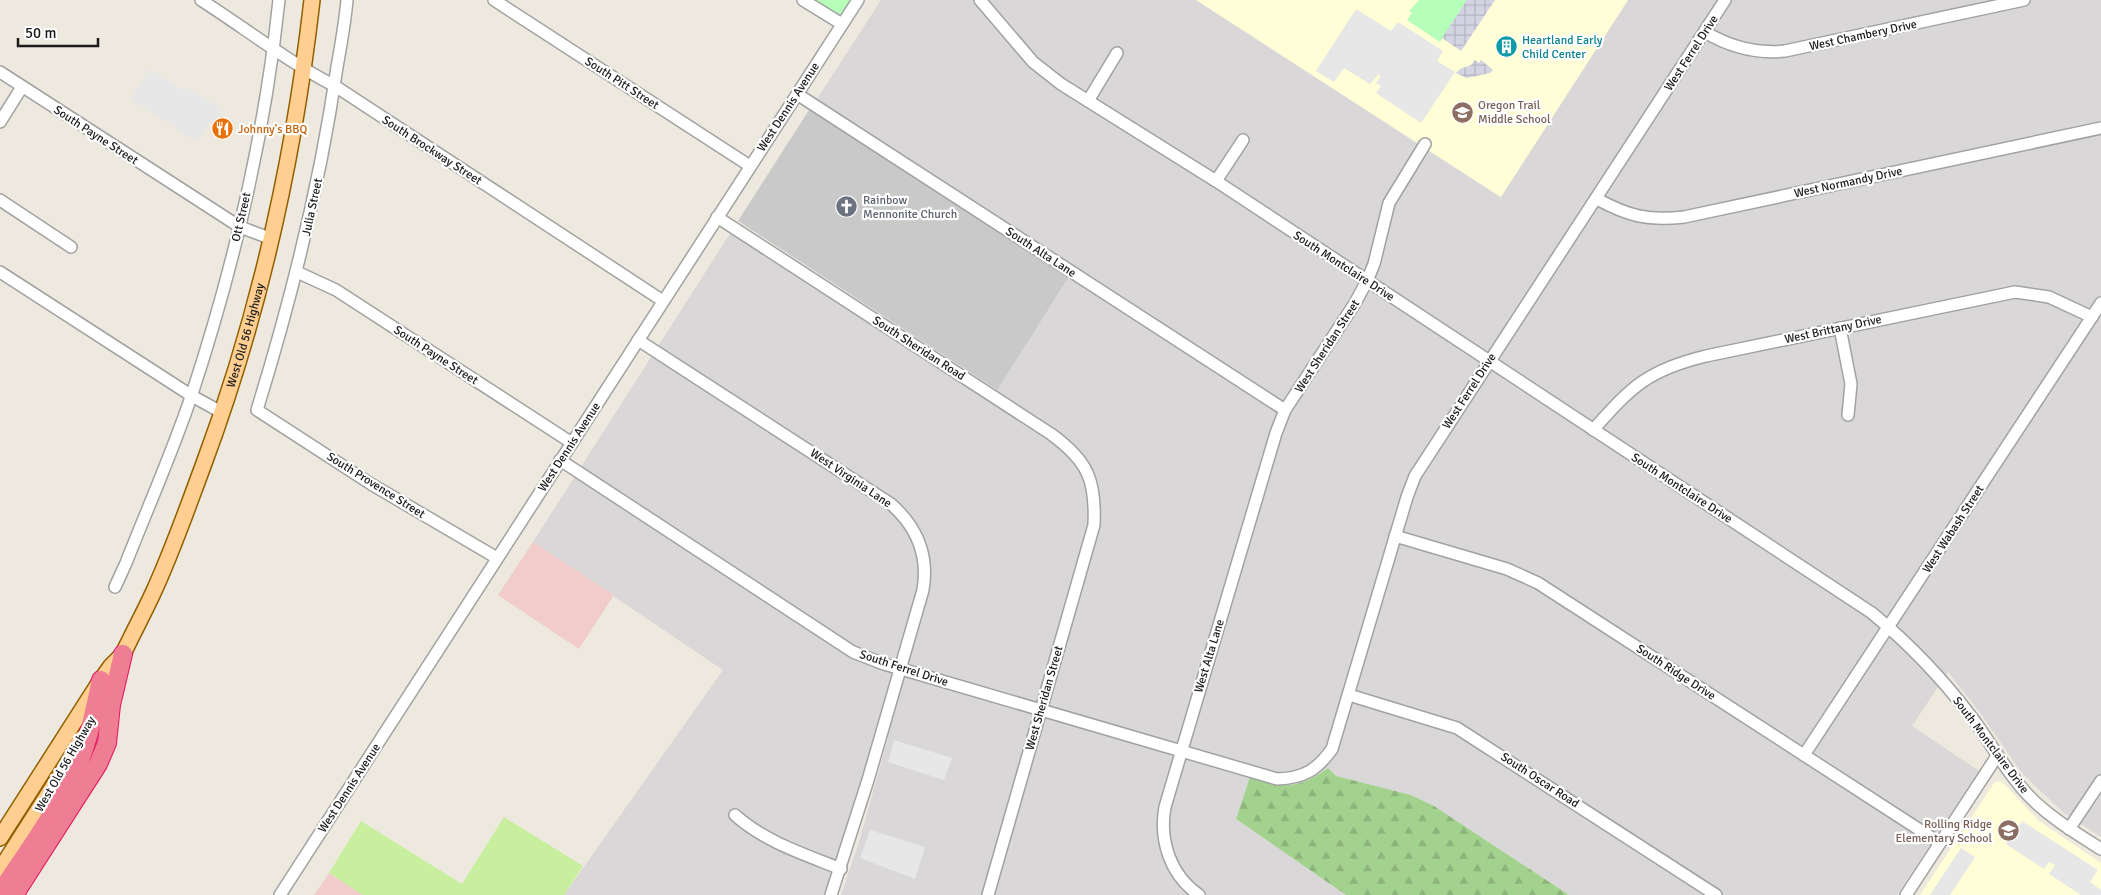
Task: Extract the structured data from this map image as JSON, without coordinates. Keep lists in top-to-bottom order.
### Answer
{
  "streets": {
    "main road": ["West Old 56 Highway"],
    "street": [
      "West Chambery Drive",
      "West Ferrel Drive",
      "South Pitt Street",
      "West Dennis Avenue",
      "South Payne Street",
      "South Brockway Street",
      "West Normandy Drive",
      "Julia Street",
      "Ott Street",
      "South Alta Lane",
      "South Montclaire Drive",
      "West Brittany Drive",
      "West Sheridan Street",
      "South Sheridan Road",
      "West Virginia Lane",
      "South Provence Street",
      "West Wabash Street",
      "West Alta Lane",
      "South Ferrel Drive",
      "South Ridge Drive",
      "South Oscar Road"
    ]
  },
  "crossings": [
    ["West Chambery Drive", "West Ferrel Drive"],
    ["West Ferrel Drive", "West Normandy Drive"],
    ["West Ferrel Drive", "South Montclaire Drive"],
    ["West Ferrel Drive", "South Ferrel Drive"],
    ["West Ferrel Drive", "South Ridge Drive"],
    ["West Ferrel Drive", "South Oscar Road"],
    ["South Pitt Street", "West Dennis Avenue"],
    ["West Dennis Avenue", "South Payne Street"],
    ["West Dennis Avenue", "South Brockway Street"],
    ["West Dennis Avenue", "South Alta Lane"],
    ["West Dennis Avenue", "South Sheridan Road"],
    ["West Dennis Avenue", "West Virginia Lane"],
    ["West Dennis Avenue", "South Provence Street"],
    ["West Dennis Avenue", "South Ferrel Drive"],
    ["South Payne Street", "Julia Street"],
    ["South Payne Street", "Ott Street"],
    ["South Payne Street", "West Old 56 Highway"],
    ["South Brockway Street", "Julia Street"],
    ["South Brockway Street", "Ott Street"],
    ["South Brockway Street", "West Old 56 Highway"],
    ["Julia Street", "South Provence Street"],
    ["South Alta Lane", "West Sheridan Street"],
    ["South Alta Lane", "West Alta Lane"],
    ["South Montclaire Drive", "West Brittany Drive"],
    ["South Montclaire Drive", "West Sheridan Street"],
    ["South Montclaire Drive", "West Wabash Street"],
    ["West Brittany Drive", "West Wabash Street"],
    ["West Sheridan Street", "South Sheridan Road"],
    ["West Sheridan Street", "West Alta Lane"],
    ["West Sheridan Street", "South Ferrel Drive"],
    ["West Virginia Lane", "South Ferrel Drive"],
    ["West Wabash Street", "South Ridge Drive"],
    ["West Alta Lane", "South Ferrel Drive"]
  ],
  "places": {
    "building": ["Heartland Early Child Center"],
    "school or university": ["Oregon Trail Middle School", "Rolling Ridge Elementary School"],
    "restaurant": ["Johnny's BBQ"],
    "church": ["Rainbow Mennonite Church"]
  },
  "scale_bar": "50 m"
}
